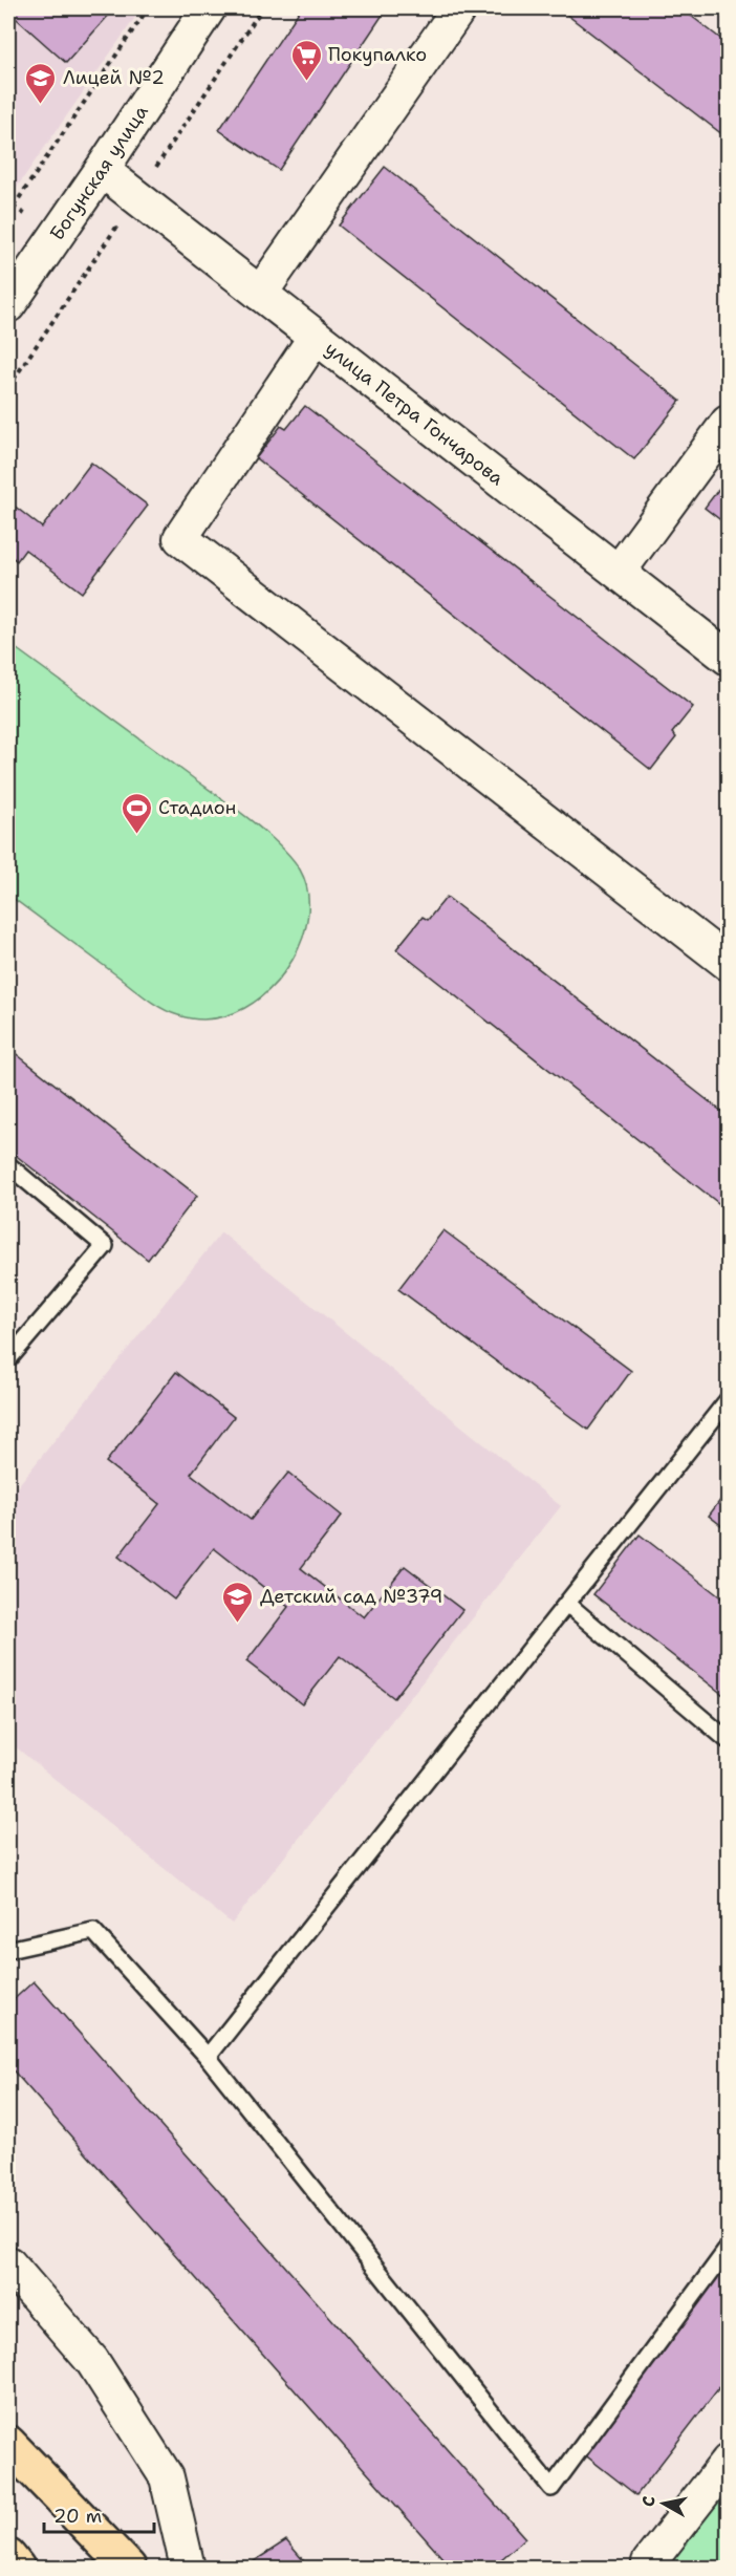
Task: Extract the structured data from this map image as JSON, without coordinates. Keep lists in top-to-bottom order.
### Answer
{
  "streets": {
    "street": ["Богунская улица", "улица Петра Гончарова"]
  },
  "crossings": [
    ["Богунская улица", "улица Петра Гончарова"]
  ],
  "places": {
    "supermarket": ["Покупалко"],
    "school or university": ["Лицей №2", "Детский сад №379"],
    "sports": ["Стадион"]
  },
  "scale_bar": "20 m",
  "north": "left"
}
